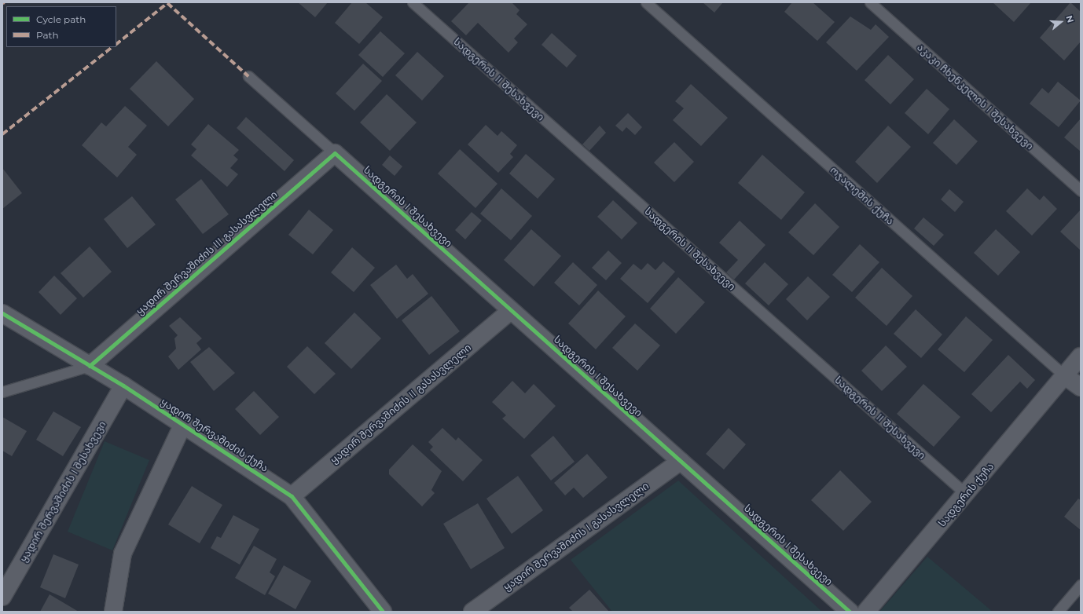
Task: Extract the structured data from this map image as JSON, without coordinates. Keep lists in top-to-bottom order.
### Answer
{
  "streets": {
    "street": [
      "ოჯალეშის ქუჩა",
      "სადგერის I შესახვევი",
      "ყადირ შერვაშიძის III გასასვლელი",
      "ყადირ შერვაშიძის II გასასვლელი",
      "ყადირ შერვაშიძის ქუჩა",
      "ყადირ შერვაშიძის I შესახვევი",
      "სადგერის ქუჩა",
      "ყადირ შერვაშიძის I გასასვლელი"
    ],
    "lane": ["სადგერის II შესახვევი", "აკაკი ჩხენკელის I შესახვევი"]
  },
  "crossings": [
    ["სადგერის II შესახვევი", "სადგერის ქუჩა"],
    ["ოჯალეშის ქუჩა", "სადგერის ქუჩა"],
    ["სადგერის I შესახვევი", "ყადირ შერვაშიძის III გასასვლელი"],
    ["სადგერის I შესახვევი", "ყადირ შერვაშიძის II გასასვლელი"],
    ["სადგერის I შესახვევი", "ყადირ შერვაშიძის I გასასვლელი"],
    ["ყადირ შერვაშიძის III გასასვლელი", "ყადირ შერვაშიძის ქუჩა"],
    ["ყადირ შერვაშიძის II გასასვლელი", "ყადირ შერვაშიძის ქუჩა"],
    ["ყადირ შერვაშიძის ქუჩა", "ყადირ შერვაშიძის I შესახვევი"]
  ],
  "legend": ["Cycle path", "Path"],
  "north": "right"
}
